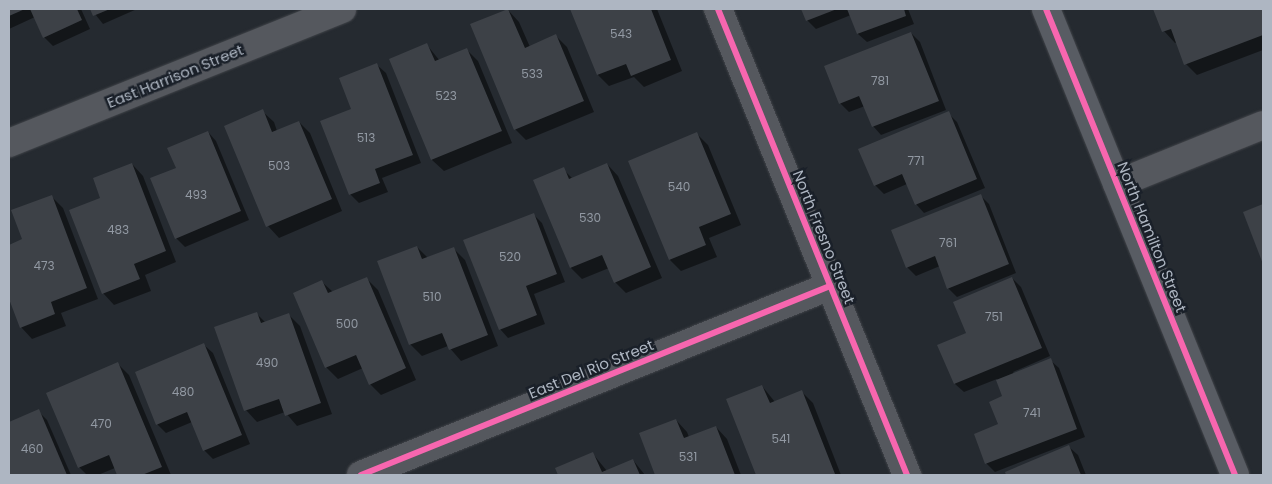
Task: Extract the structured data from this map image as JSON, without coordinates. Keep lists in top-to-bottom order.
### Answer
{
  "streets": {
    "street": [
      "East Harrison Street",
      "North Fresno Street",
      "North Hamilton Street",
      "East Del Rio Street"
    ]
  },
  "crossings": [
    ["North Fresno Street", "East Del Rio Street"]
  ],
  "house_numbers": [
    "543",
    "533",
    "781",
    "523",
    "513",
    "771",
    "503",
    "540",
    "493",
    "530",
    "483",
    "761",
    "520",
    "473",
    "510",
    "751",
    "500",
    "490",
    "480",
    "741",
    "470",
    "541",
    "460",
    "531"
  ]
}
